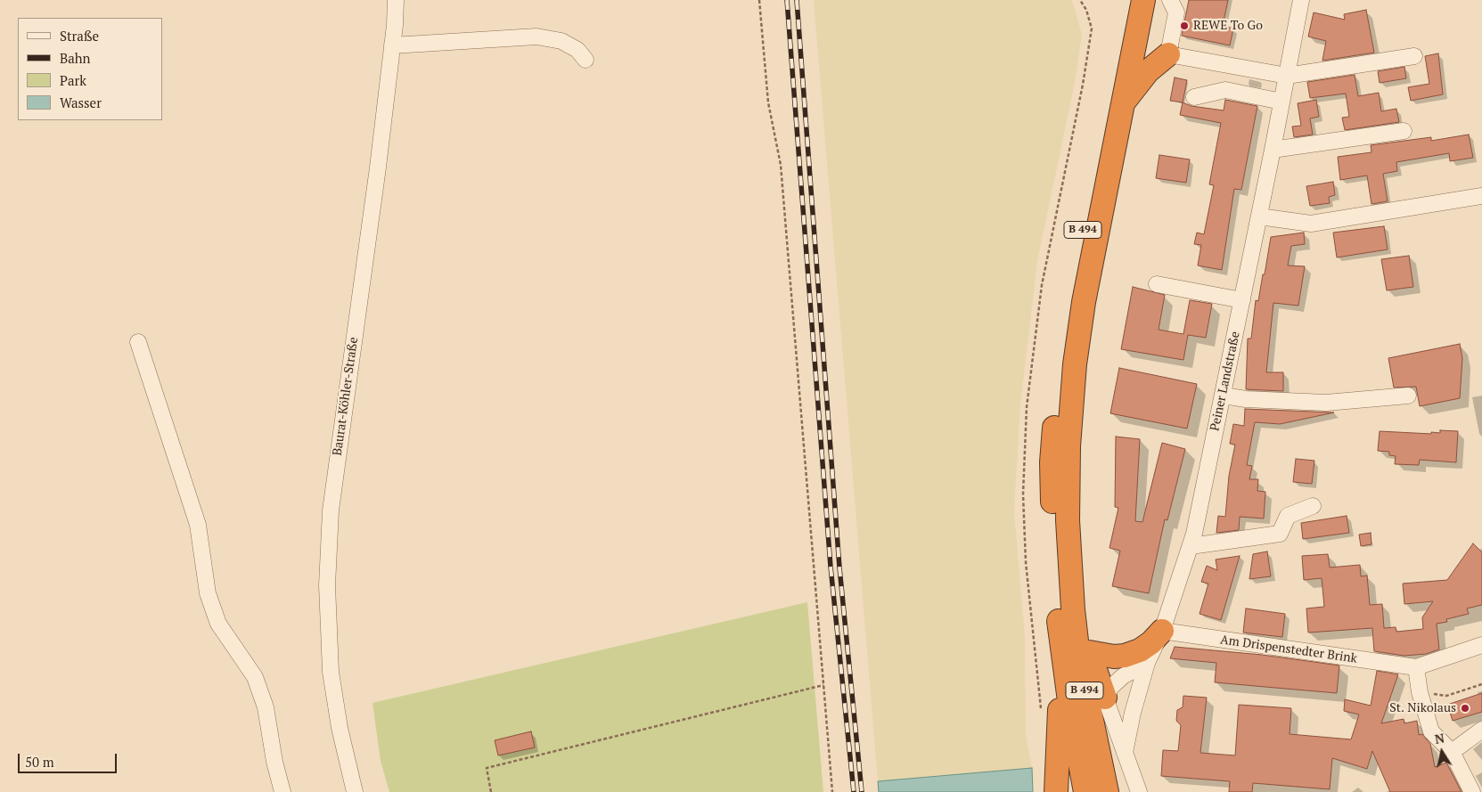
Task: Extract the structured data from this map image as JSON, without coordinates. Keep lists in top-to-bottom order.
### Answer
{
  "streets": {
    "highway": ["B 494"],
    "street": ["Peiner Landstraße", "Baurat-Köhler-Straße", "Am Drispenstedter Brink"]
  },
  "crossings": [
    ["Peiner Landstraße", "Am Drispenstedter Brink"]
  ],
  "places": ["REWE To Go", "St. Nikolaus"],
  "legend": [
    "Straße",
    "Bahn",
    "Park",
    "Wasser"
  ],
  "scale_bar": "50 m",
  "north": "top"
}
